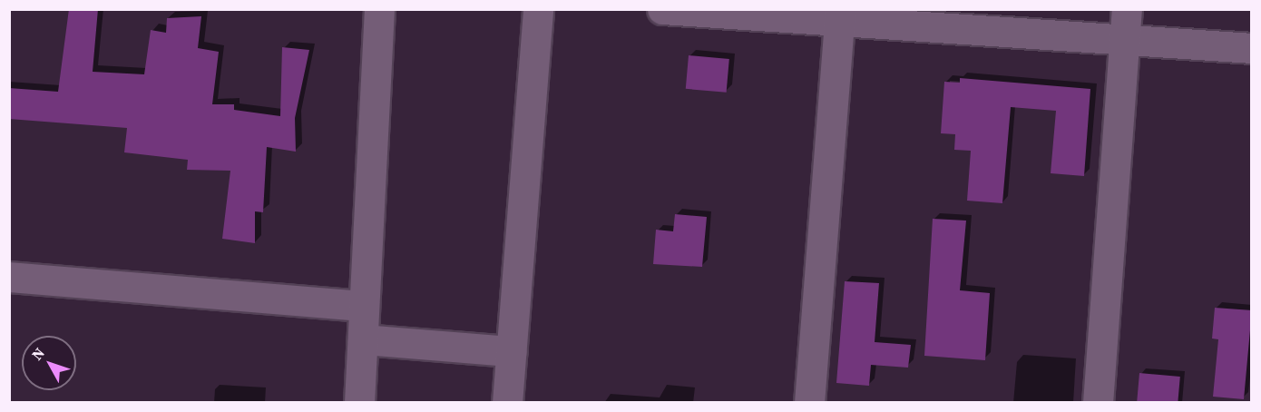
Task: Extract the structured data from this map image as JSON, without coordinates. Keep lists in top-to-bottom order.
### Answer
{
  "north": "top left"
}
